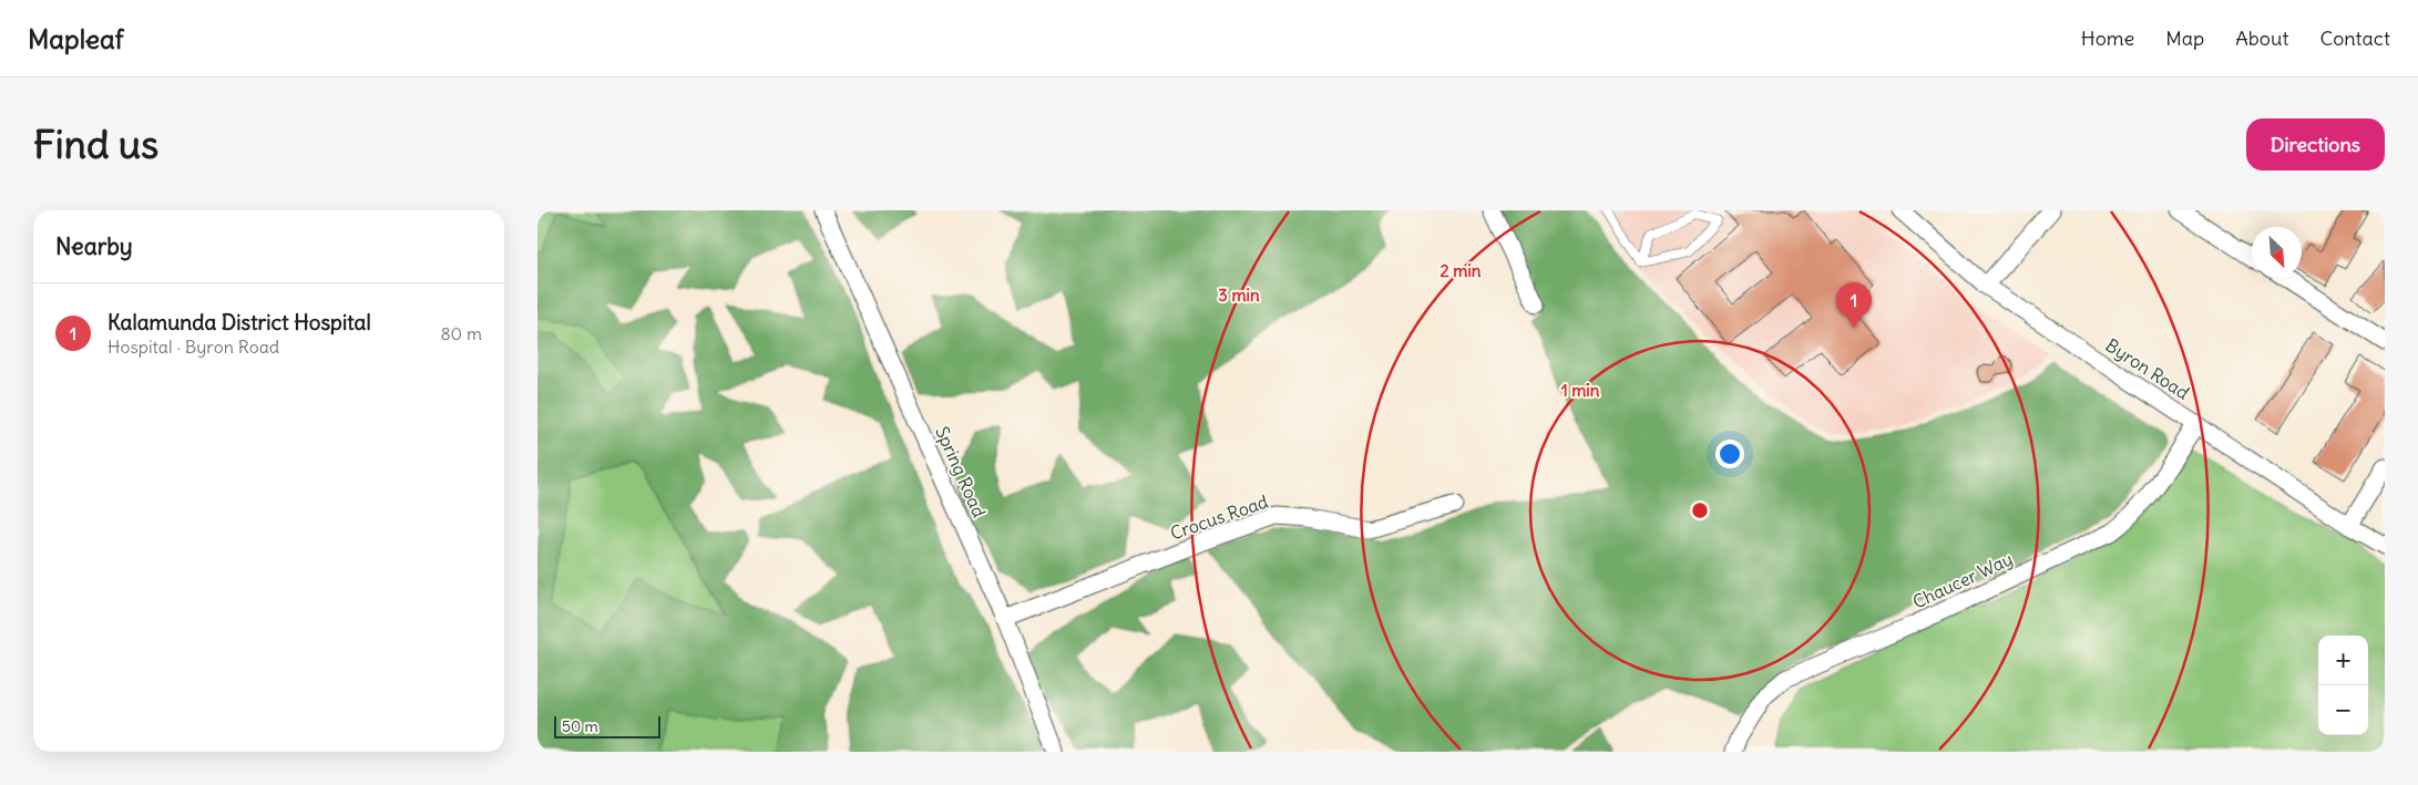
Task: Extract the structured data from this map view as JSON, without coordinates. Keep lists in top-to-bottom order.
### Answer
{
  "streets": {
    "street": [
      "Byron Road",
      "Spring Road",
      "Crocus Road",
      "Chaucer Way"
    ]
  },
  "crossings": [
    ["Byron Road", "Chaucer Way"],
    ["Spring Road", "Crocus Road"]
  ],
  "scale_bar": "50 m",
  "north": "bottom right",
  "page": {
    "header": "Mapleaf",
    "nav": [
      "Home",
      "Map",
      "About",
      "Contact"
    ],
    "buttons": "Directions",
    "title": "Find us",
    "heading": "Nearby",
    "list": [
      {
        "mark": "1",
        "name": "Kalamunda District Hospital",
        "note": "Hospital · Byron Road",
        "value": "80 m"
      }
    ],
    "pins": "1",
    "map_buttons": ["+", "−"],
    "scale": "50 m"
  },
  "rings": ["2 min", "3 min", "1 min"]
}
